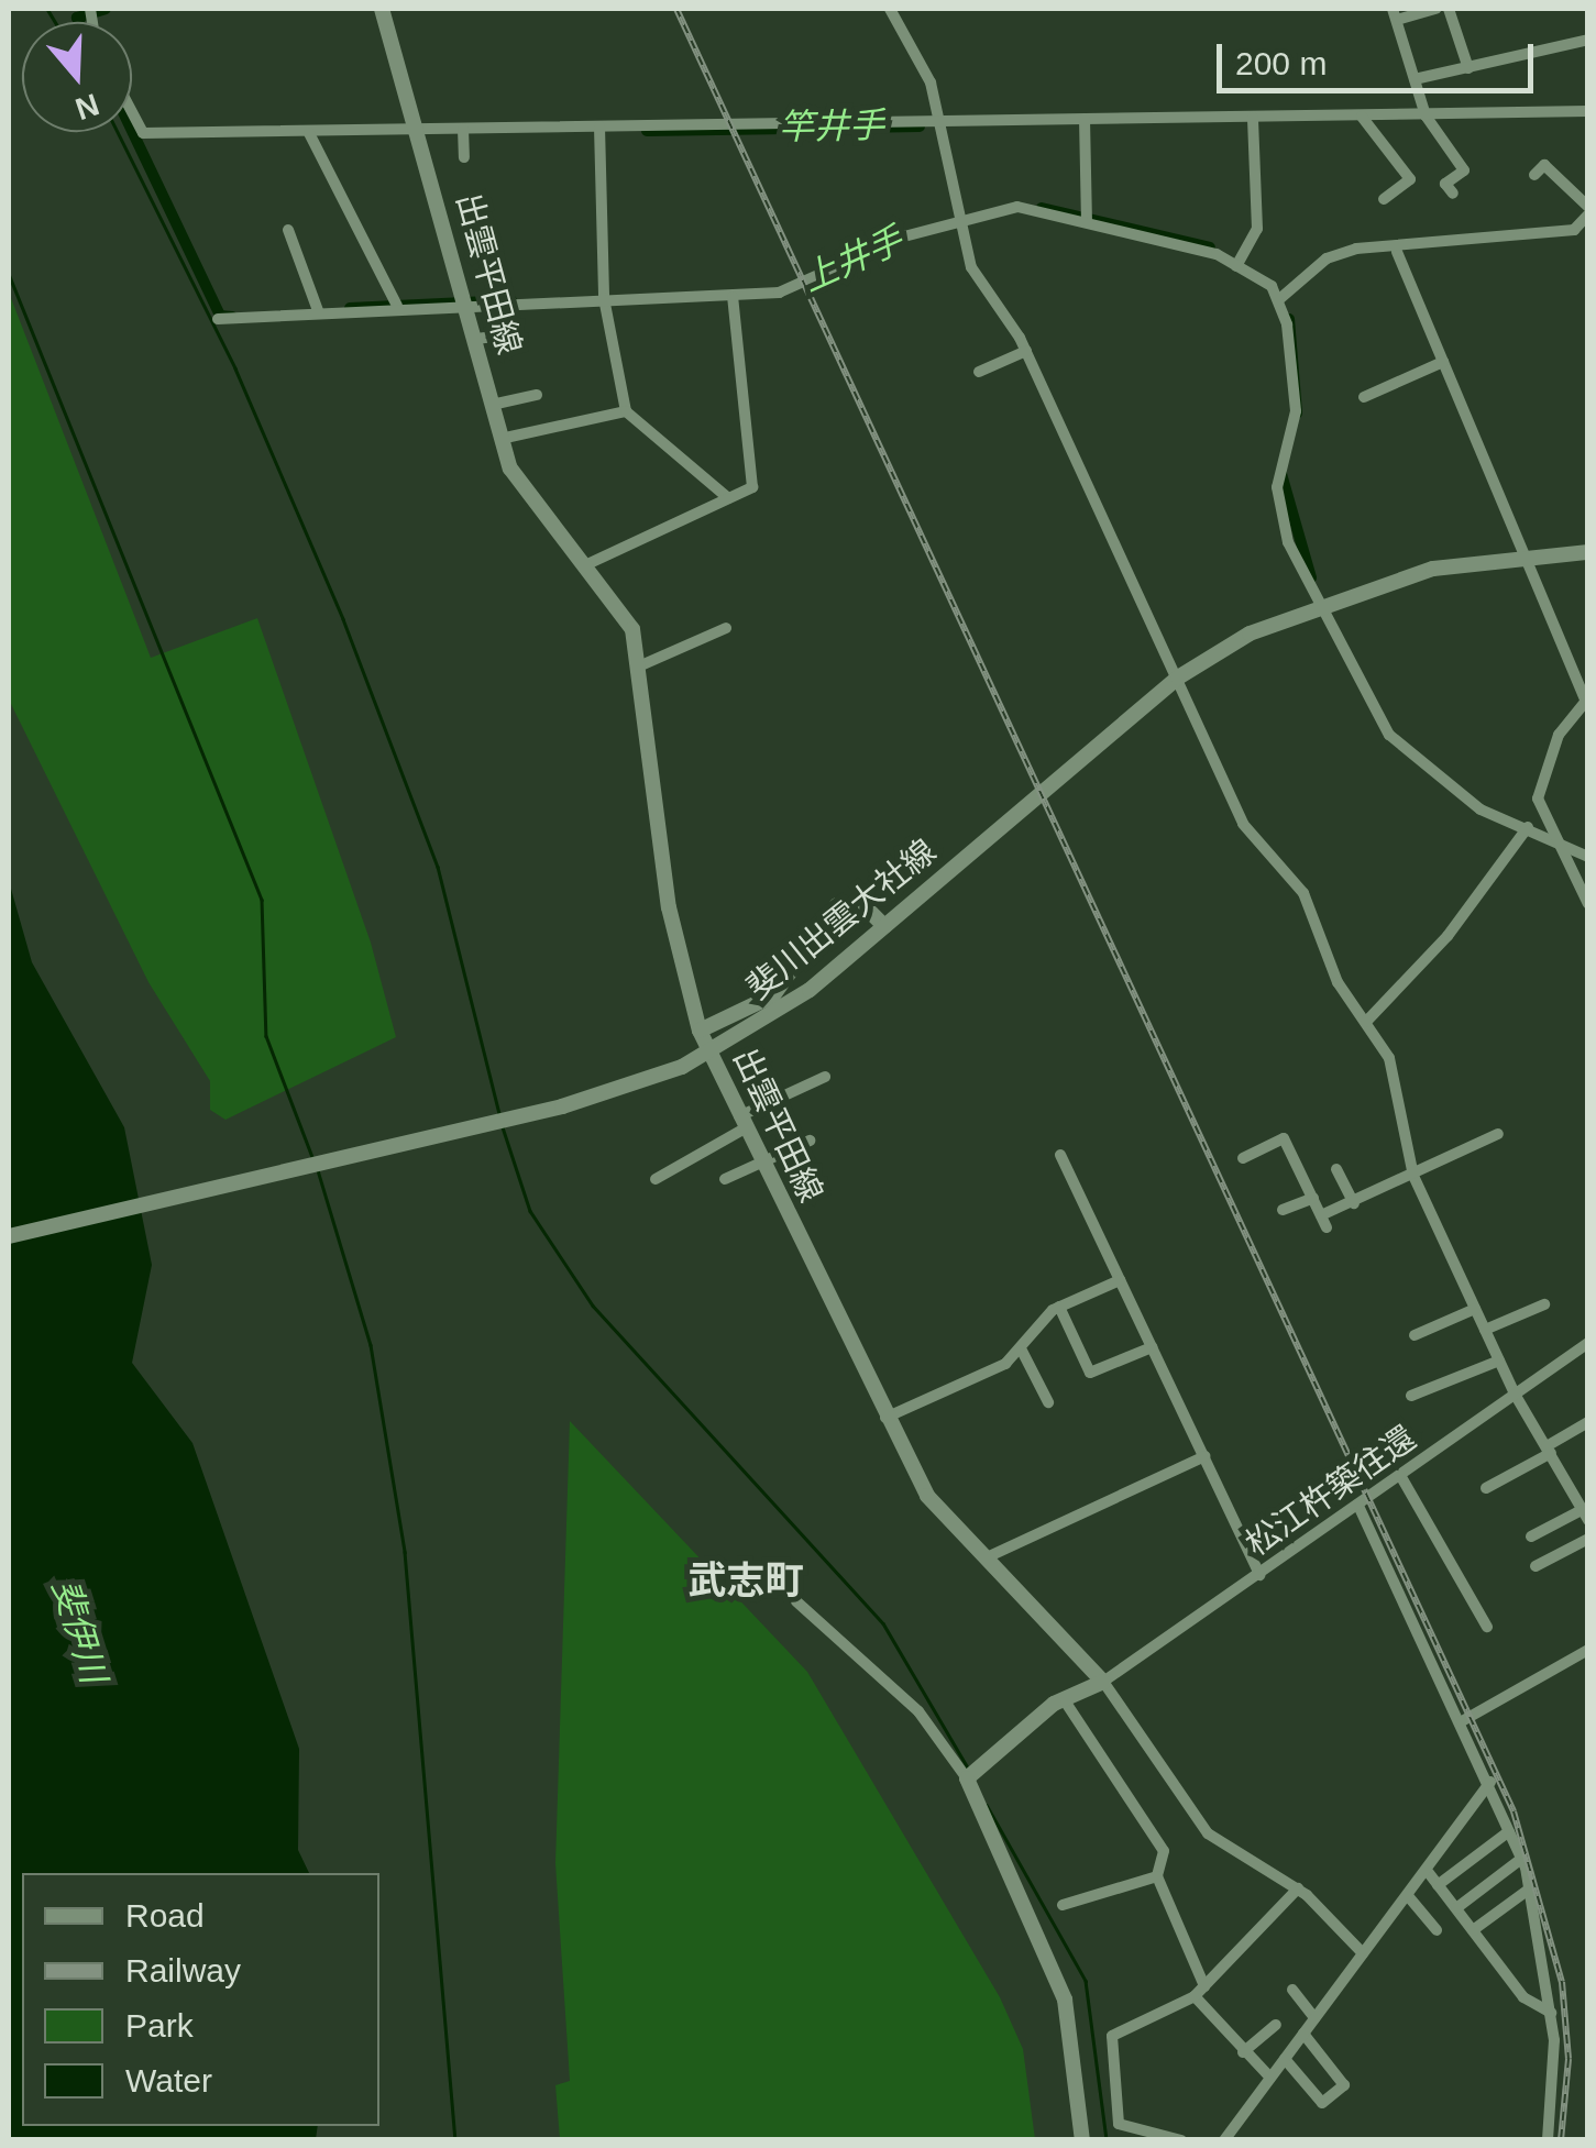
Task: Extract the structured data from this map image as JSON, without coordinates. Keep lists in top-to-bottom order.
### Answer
{
  "streets": {
    "main road": ["出雲平田線", "斐川出雲大社線"],
    "street": ["松江杵築往還"]
  },
  "crossings": [
    ["出雲平田線", "松江杵築往還"]
  ],
  "districts": ["武志町"],
  "water": ["竿井手", "上井手", "斐伊川"],
  "legend": [
    "Road",
    "Railway",
    "Park",
    "Water"
  ],
  "scale_bar": "200 m",
  "north": "bottom"
}
